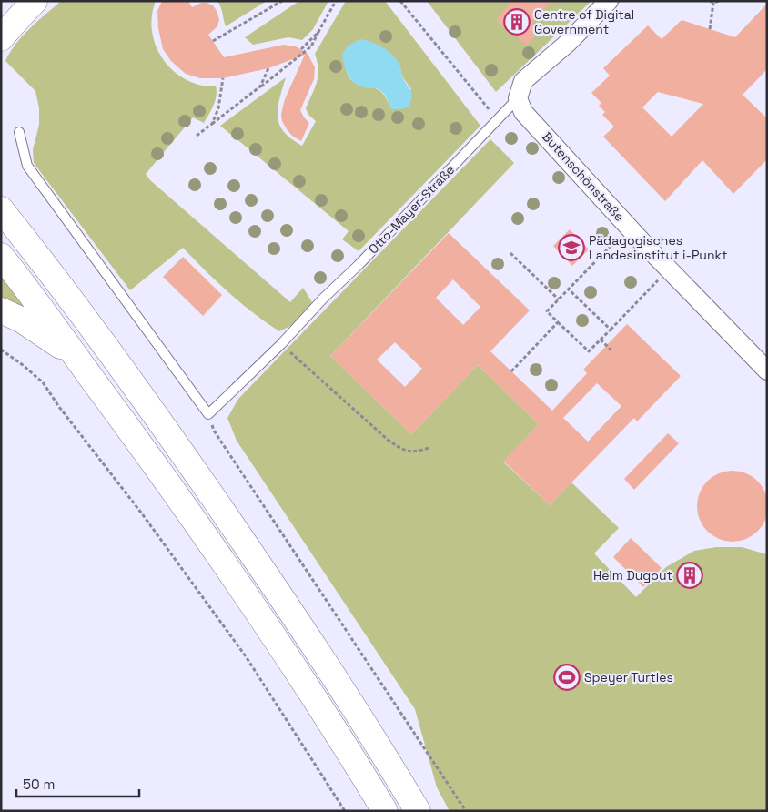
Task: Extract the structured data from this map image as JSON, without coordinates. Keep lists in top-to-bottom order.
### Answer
{
  "streets": {
    "street": ["Butenschönstraße", "Otto-Mayer-Straße"]
  },
  "crossings": [
    ["Butenschönstraße", "Otto-Mayer-Straße"]
  ],
  "places": {
    "building": ["Centre of Digital Government", "Heim Dugout"],
    "school or university": ["Pädagogisches Landesinstitut i-Punkt"],
    "sports": ["Speyer Turtles"]
  },
  "scale_bar": "50 m"
}
